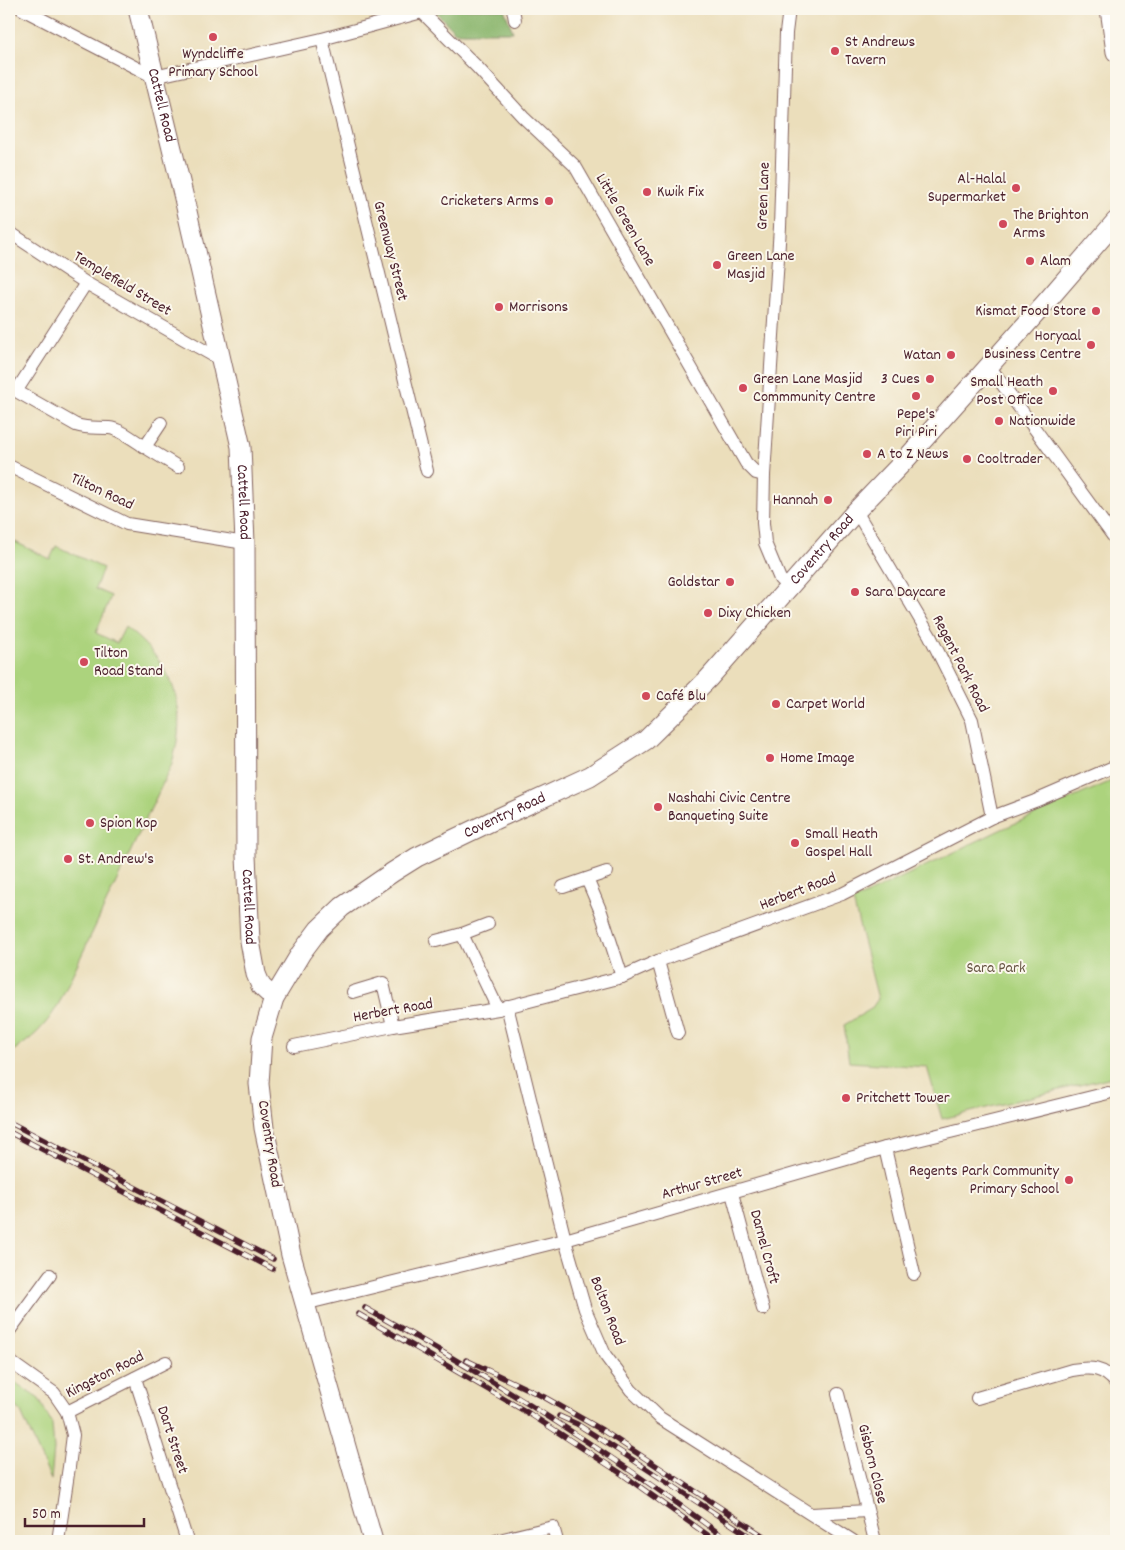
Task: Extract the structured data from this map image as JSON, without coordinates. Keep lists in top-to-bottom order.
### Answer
{
  "streets": {
    "main road": ["Cattell Road", "Coventry Road"],
    "street": [
      "Green Lane",
      "Little Green Lane",
      "Greenway Street",
      "Templefield Street",
      "Tilton Road",
      "Regent Park Road",
      "Herbert Road",
      "Arthur Street",
      "Darnel Croft",
      "Bolton Road",
      "Kingston Road",
      "Dart Street",
      "Gisborn Close"
    ]
  },
  "crossings": [
    ["Cattell Road", "Templefield Street"],
    ["Cattell Road", "Tilton Road"],
    ["Cattell Road", "Coventry Road"],
    ["Green Lane", "Little Green Lane"],
    ["Green Lane", "Coventry Road"],
    ["Coventry Road", "Regent Park Road"],
    ["Coventry Road", "Arthur Street"],
    ["Regent Park Road", "Herbert Road"],
    ["Herbert Road", "Bolton Road"],
    ["Arthur Street", "Darnel Croft"],
    ["Arthur Street", "Bolton Road"],
    ["Kingston Road", "Dart Street"]
  ],
  "parks": ["Sara Park"],
  "places": [
    "Wyndcliffe Primary School",
    "St Andrews Tavern",
    "Al-Halal Supermarket",
    "Kwik Fix",
    "Cricketers Arms",
    "The Brighton Arms",
    "Alam",
    "Green Lane Masjid",
    "Morrisons",
    "Kismat Food Store",
    "Horyaal Business Centre",
    "Watan",
    "3 Cues",
    "Green Lane Masjid Commmunity Centre",
    "Small Heath Post Office",
    "Pepe's Piri Piri",
    "Nationwide",
    "A to Z News",
    "Cooltrader",
    "Hannah",
    "Goldstar",
    "Sara Daycare",
    "Dixy Chicken",
    "Tilton Road Stand",
    "Café Blu",
    "Carpet World",
    "Home Image",
    "Nashahi Civic Centre Banqueting Suite",
    "Spion Kop",
    "Small Heath Gospel Hall",
    "St. Andrew's",
    "Pritchett Tower",
    "Regents Park Community Primary School"
  ],
  "scale_bar": "50 m"
}
